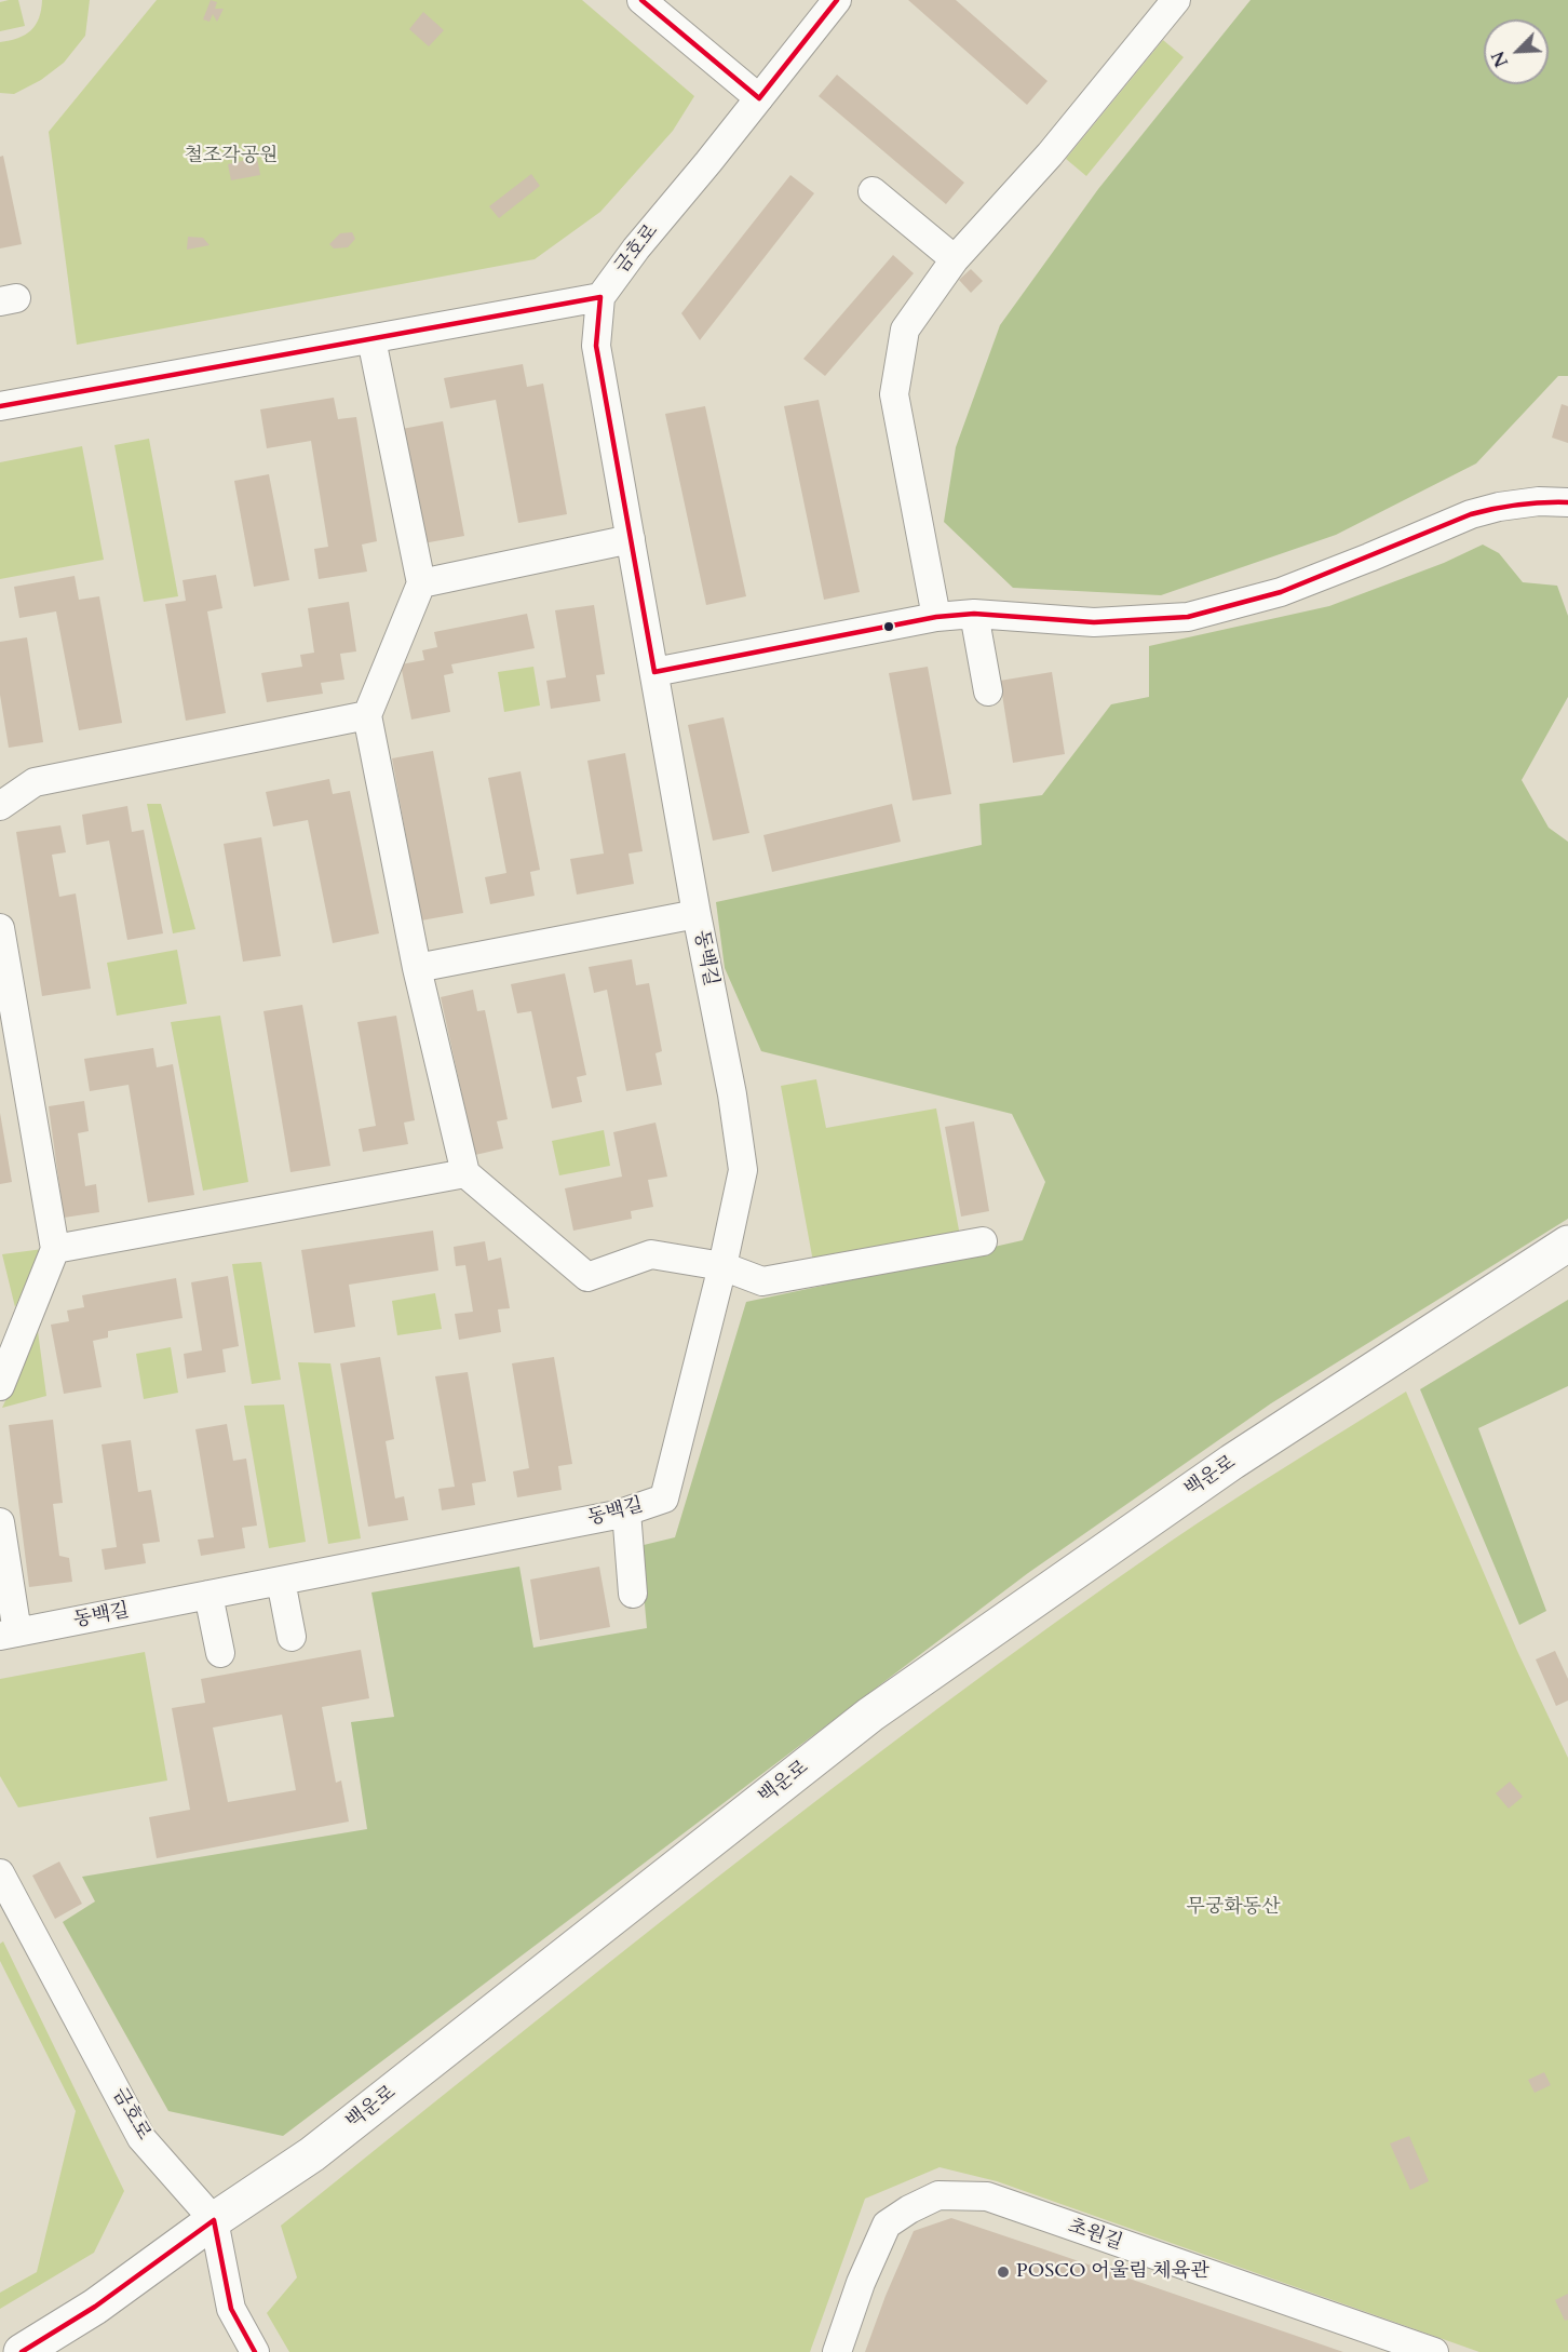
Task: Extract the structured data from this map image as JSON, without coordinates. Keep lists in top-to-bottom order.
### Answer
{
  "streets": {
    "main road": ["백운로"],
    "street": ["금호로", "동백길", "초원길"]
  },
  "crossings": [
    ["금호로", "동백길"],
    ["금호로", "백운로"]
  ],
  "parks": ["철조각공원", "무궁화동산"],
  "places": ["POSCO 어울림 체육관"],
  "north": "bottom left"
}
